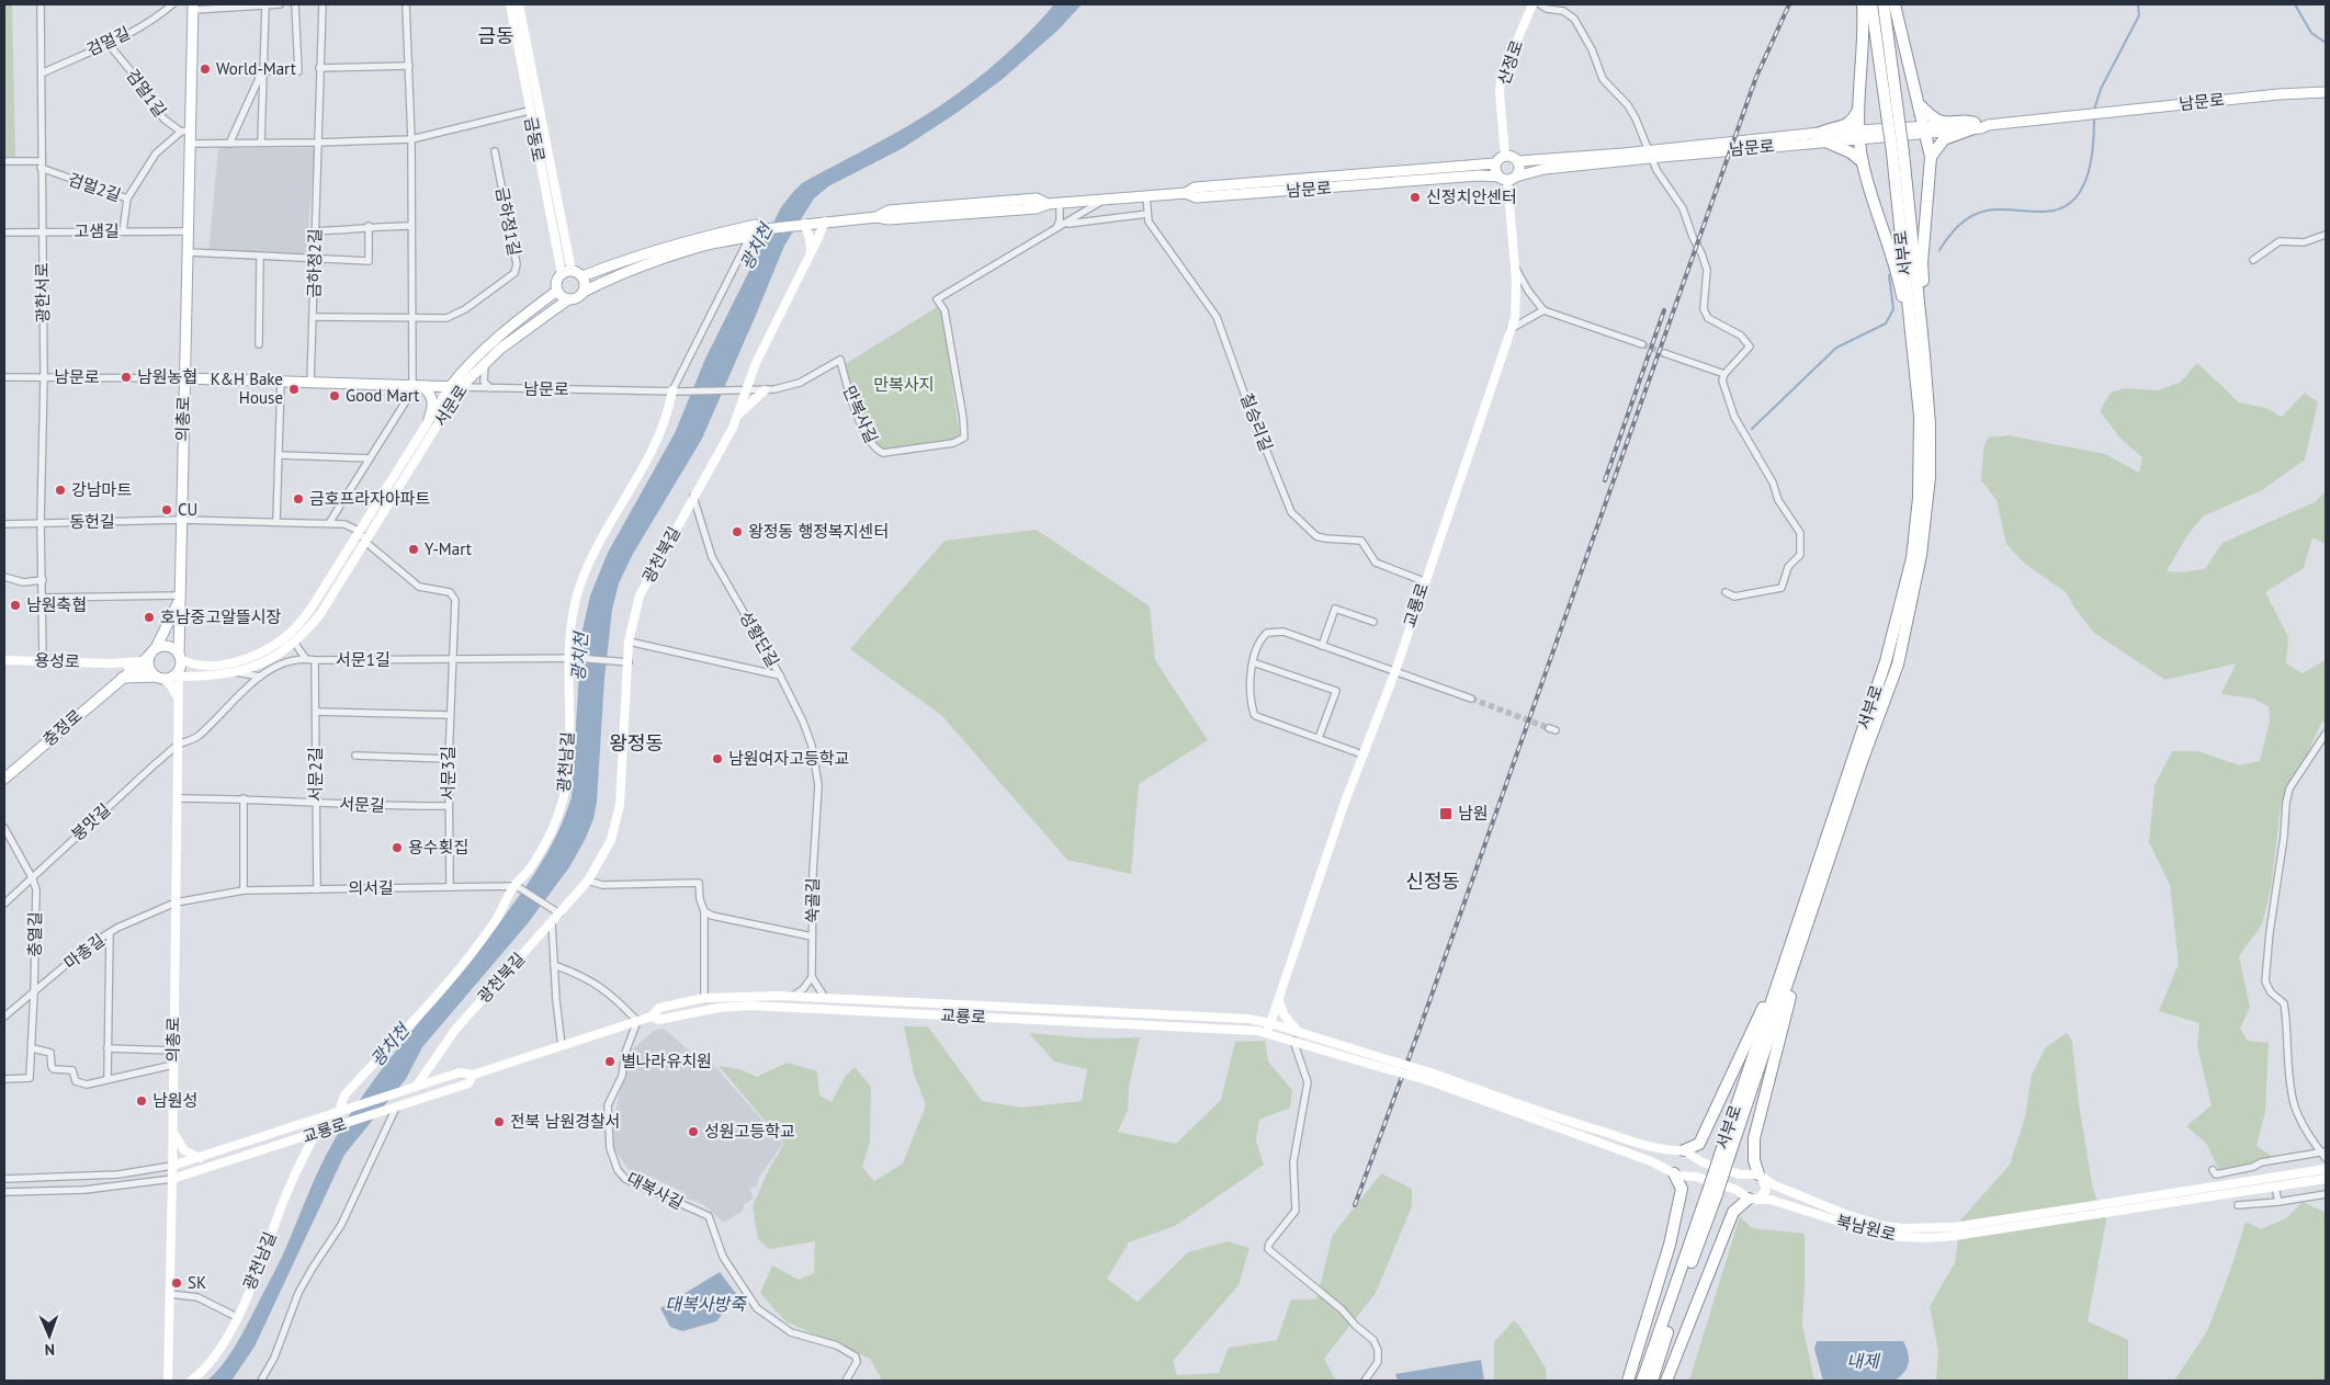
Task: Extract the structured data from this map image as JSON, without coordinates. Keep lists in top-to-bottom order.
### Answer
{
  "streets": {
    "highway": ["서부로"],
    "main road": [
      "남문로",
      "금동로",
      "서문로",
      "의총로",
      "충정로"
    ],
    "street": [
      "검멀길",
      "산정로",
      "검멀1길",
      "검멀2길",
      "금하정1길",
      "고샘길",
      "금하정2길",
      "광한서로",
      "만복사길",
      "칠승리길",
      "동헌길",
      "광천북길",
      "교룡로",
      "성황단길",
      "서문1길",
      "용성로",
      "광천남길",
      "서문3길",
      "서문2길",
      "서문길",
      "붕맛길",
      "의서길",
      "쑥골길",
      "충열길",
      "마총길",
      "대복사길",
      "북남원로"
    ]
  },
  "crossings": [
    ["검멀길", "검멀1길"],
    ["검멀길", "광한서로"],
    ["산정로", "남문로"],
    ["산정로", "교룡로"],
    ["검멀1길", "검멀2길"],
    ["검멀1길", "의총로"],
    ["남문로", "금하정2길"],
    ["남문로", "광한서로"],
    ["남문로", "서문로"],
    ["남문로", "만복사길"],
    ["남문로", "의총로"],
    ["남문로", "칠승리길"],
    ["남문로", "광천북길"],
    ["남문로", "교룡로"],
    ["남문로", "광천남길"],
    ["금동로", "서문로"],
    ["검멀2길", "광한서로"],
    ["검멀2길", "의총로"],
    ["금하정1길", "금하정2길"],
    ["고샘길", "광한서로"],
    ["고샘길", "의총로"],
    ["광한서로", "동헌길"],
    ["광한서로", "용성로"],
    ["서문로", "의총로"],
    ["서문로", "용성로"],
    ["의총로", "동헌길"],
    ["의총로", "교룡로"],
    ["의총로", "서문1길"],
    ["의총로", "용성로"],
    ["의총로", "서문길"],
    ["의총로", "붕맛길"],
    ["의총로", "의서길"],
    ["의총로", "마총길"],
    ["칠승리길", "교룡로"],
    ["광천북길", "교룡로"],
    ["광천북길", "성황단길"],
    ["광천북길", "서문1길"],
    ["교룡로", "광천남길"],
    ["교룡로", "대복사길"],
    ["성황단길", "쑥골길"],
    ["서문1길", "광천남길"],
    ["서문1길", "서문3길"],
    ["서문1길", "서문2길"],
    ["서문1길", "붕맛길"],
    ["용성로", "충정로"],
    ["광천남길", "의서길"],
    ["서문3길", "서문길"],
    ["서문3길", "의서길"],
    ["서문2길", "서문길"],
    ["서문2길", "의서길"],
    ["붕맛길", "충열길"],
    ["의서길", "마총길"],
    ["충열길", "마총길"]
  ],
  "districts": ["금동", "왕정동", "신정동"],
  "water": ["광치천", "대복사방죽", "내제"],
  "parks": ["만복사지"],
  "places": {
    "other": [
      "World-Mart",
      "신정치안센터",
      "남원농협",
      "K&H Bake House",
      "Good Mart",
      "강남마트",
      "금호프라자아파트",
      "CU",
      "왕정동 행정복지센터",
      "Y-Mart",
      "남원축협",
      "호남중고알뜰시장",
      "남원여자고등학교",
      "용수횟집",
      "별나라유치원",
      "남원성",
      "전북 남원경찰서",
      "성원고등학교",
      "SK"
    ],
    "transit": ["남원"]
  },
  "north": "bottom"
}
